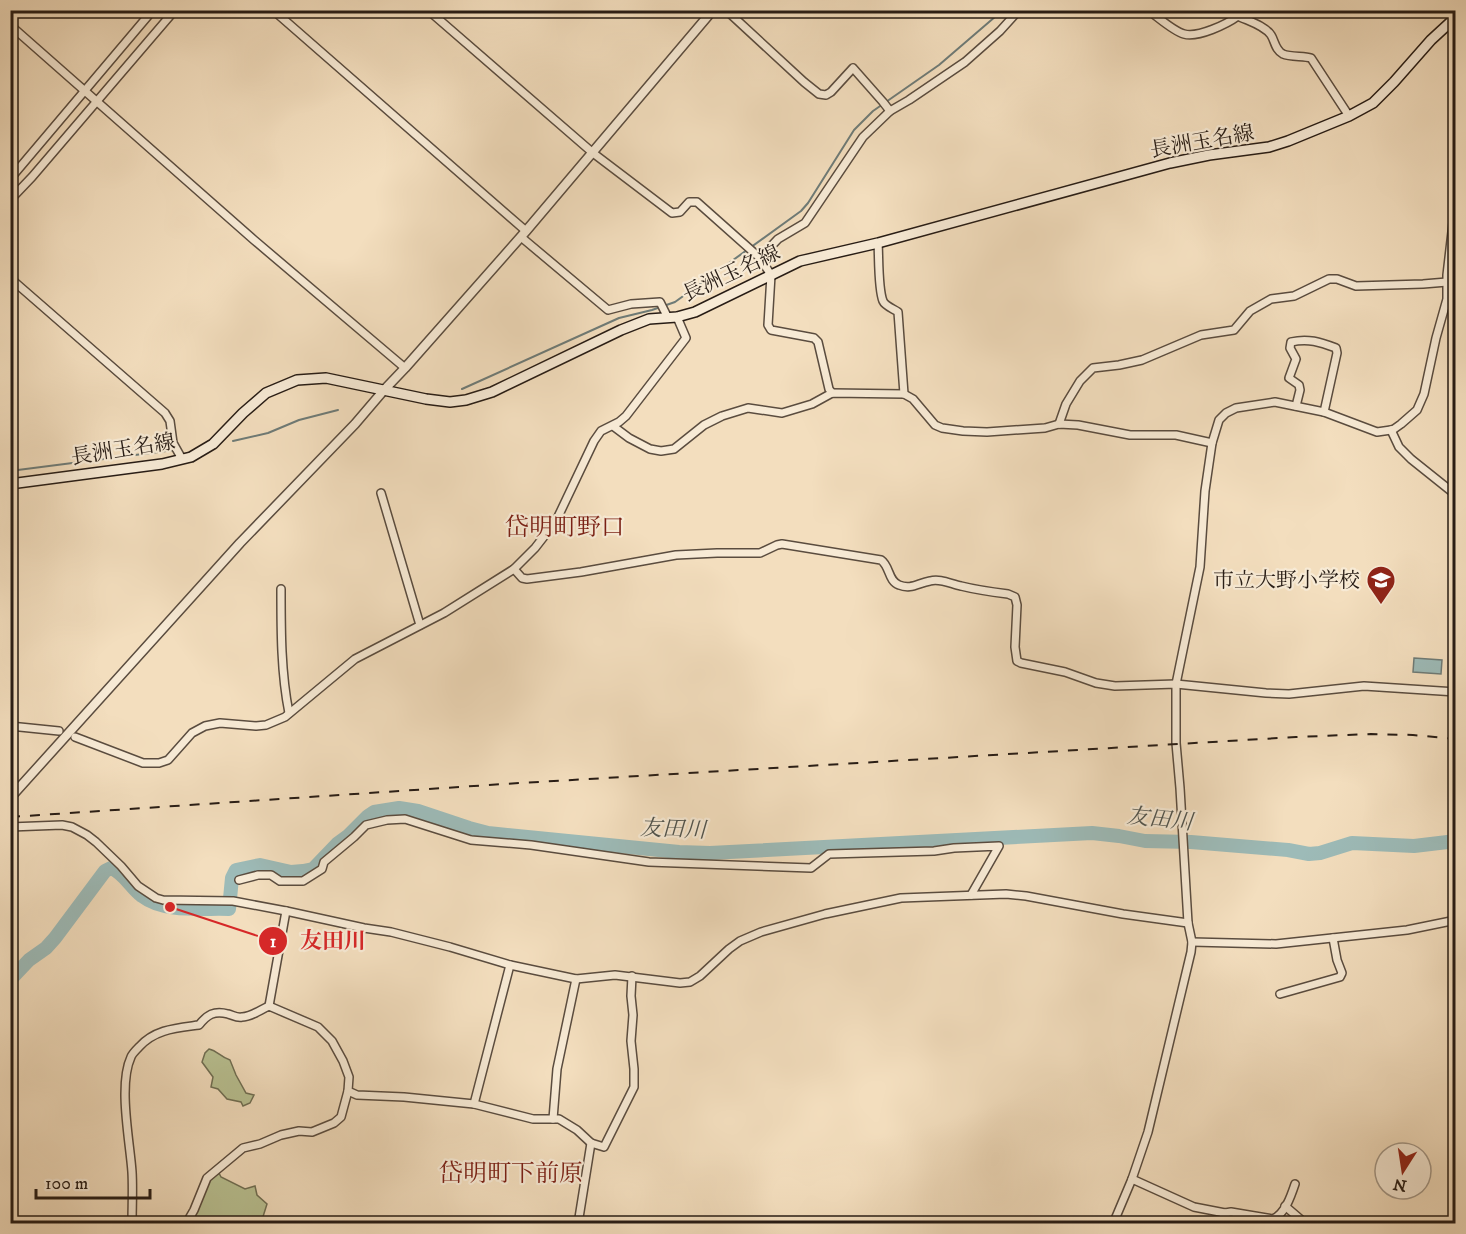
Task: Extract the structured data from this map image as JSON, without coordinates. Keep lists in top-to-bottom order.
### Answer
{
  "streets": {
    "main road": ["長洲玉名線"]
  },
  "districts": ["岱明町野口", "岱明町下前原"],
  "water": ["友田川"],
  "places": {
    "school or university": ["市立大野小学校"],
    "other": ["友田川"]
  },
  "scale_bar": "100 m",
  "north": "bottom"
}
